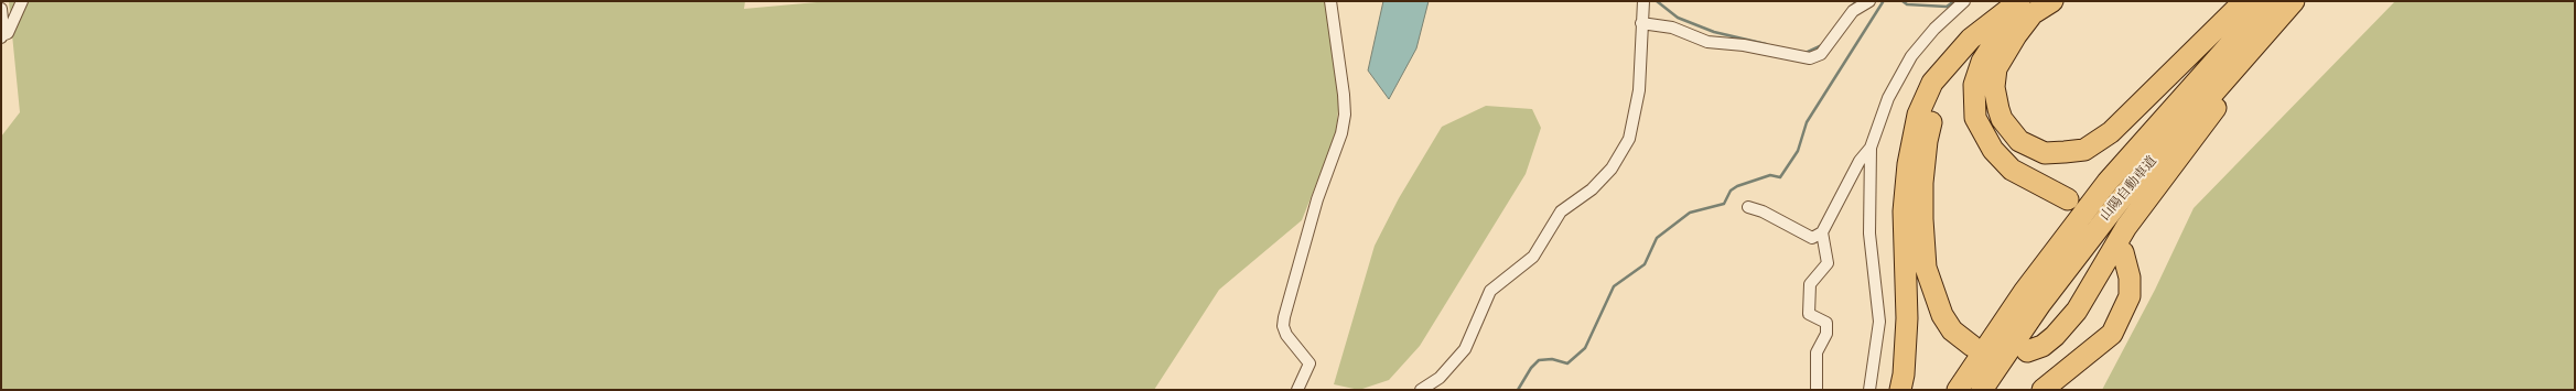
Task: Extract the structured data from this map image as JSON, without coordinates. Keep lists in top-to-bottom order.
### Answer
{
  "streets": {
    "highway": ["山陽自動車道"]
  }
}
